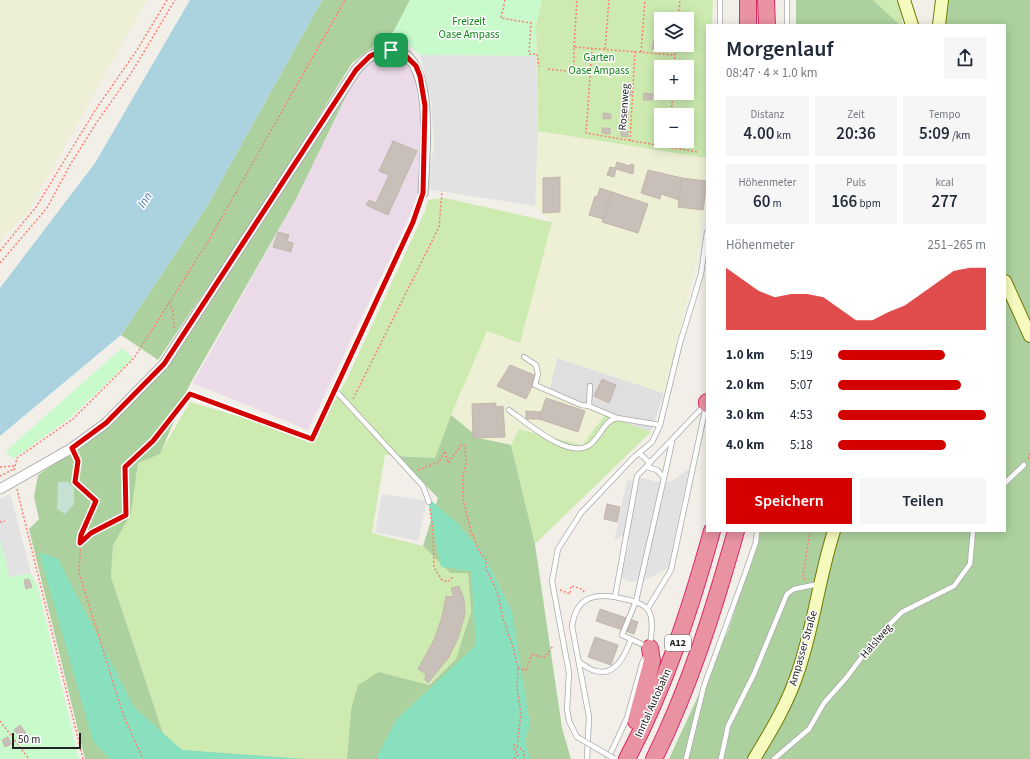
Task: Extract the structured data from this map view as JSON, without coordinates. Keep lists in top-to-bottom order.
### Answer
{
  "streets": {
    "highway": ["A12", "Inntal Autobahn"],
    "main road": ["Ampasser Straße"],
    "lane": ["Halslweg"],
    "path": ["Rosenweg"]
  },
  "water": ["Inn"],
  "parks": ["Freizeit Oase Ampass", "Garten Oase Ampass"],
  "scale_bar": "50 m",
  "page": {
    "map_buttons": ["+", "−"],
    "heading": ["Morgenlauf", "08:47 · 4 × 1.0 km"],
    "stats": [
      ["Distanz", "4.00 km"],
      ["Zeit", "20:36"],
      ["Tempo", "5:09 /km"],
      ["Höhenmeter", "60 m"],
      ["Puls", "166 bpm"],
      ["kcal", "277"]
    ],
    "chart": ["Höhenmeter", "251–265 m"],
    "list": [
      {
        "name": "1.0 km",
        "note": "5:19"
      },
      {
        "name": "2.0 km",
        "note": "5:07"
      },
      {
        "name": "3.0 km",
        "note": "4:53"
      },
      {
        "name": "4.0 km",
        "note": "5:18"
      }
    ],
    "buttons": ["Speichern", "Teilen"],
    "scale": "50 m"
  }
}
